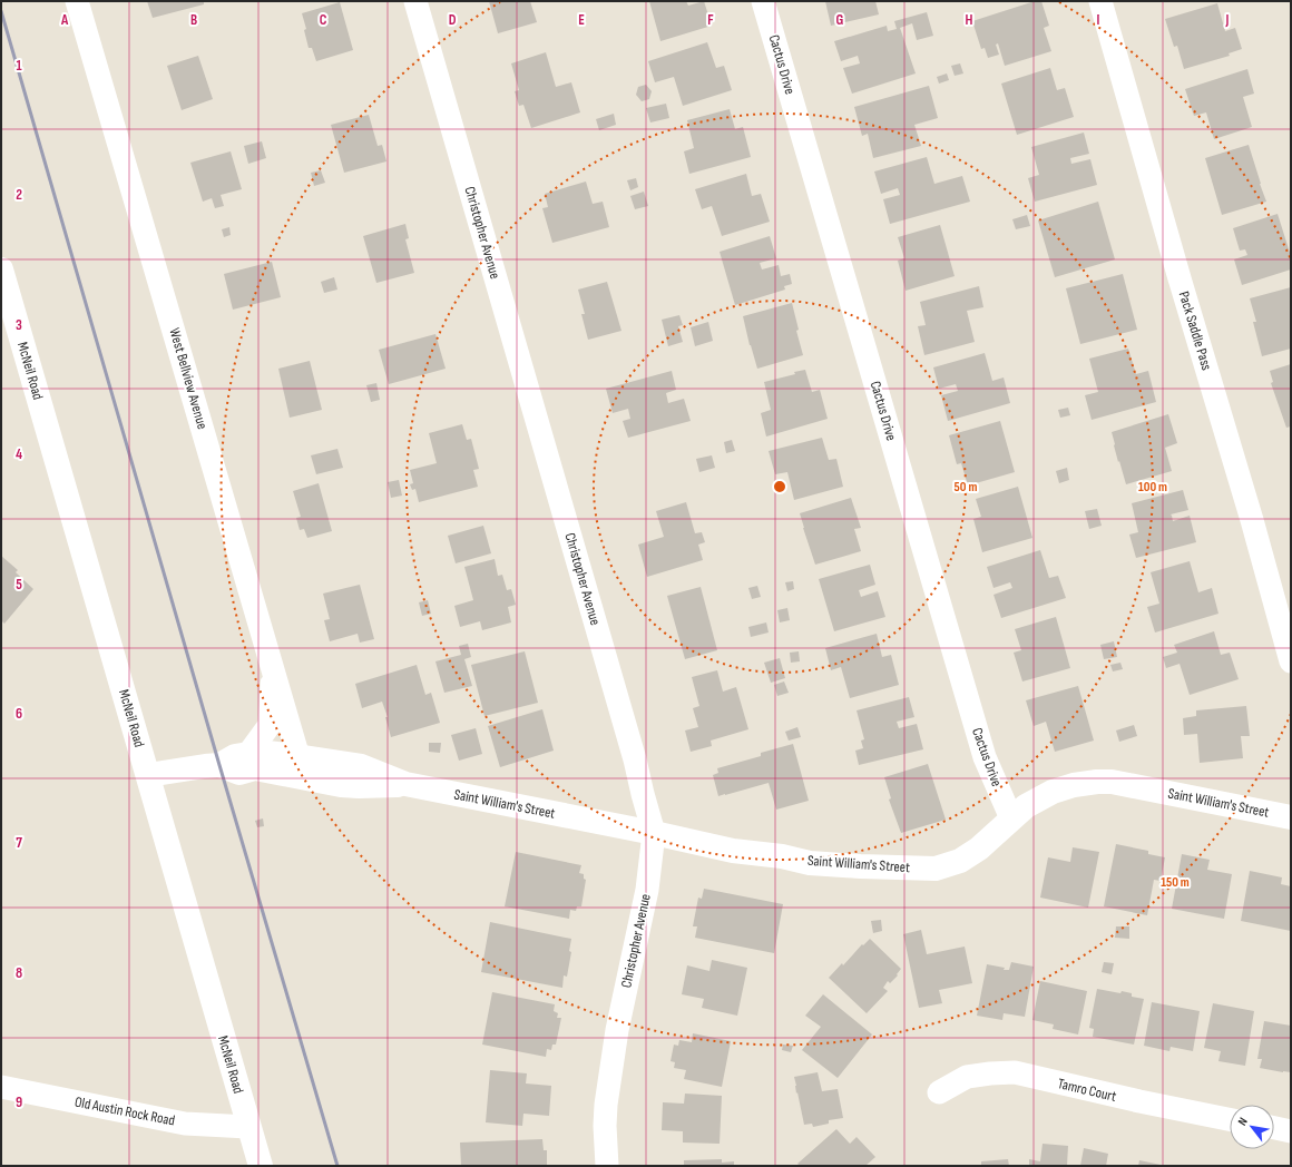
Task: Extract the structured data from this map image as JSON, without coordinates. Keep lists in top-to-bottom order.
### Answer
{
  "streets": {
    "street": [
      "Cactus Drive",
      "Christopher Avenue",
      "Pack Saddle Pass",
      "McNeil Road",
      "West Bellview Avenue",
      "Saint William's Street",
      "Tamro Court",
      "Old Austin Rock Road"
    ]
  },
  "crossings": [
    ["Cactus Drive", "Saint William's Street"],
    ["Christopher Avenue", "Saint William's Street"],
    ["McNeil Road", "Saint William's Street"],
    ["McNeil Road", "Old Austin Rock Road"],
    ["West Bellview Avenue", "Saint William's Street"]
  ],
  "north": "top left",
  "grid": {
    "columns": [
      "A",
      "B",
      "C",
      "D",
      "E",
      "F",
      "G",
      "H",
      "I",
      "J"
    ],
    "rows": [
      "1",
      "2",
      "3",
      "4",
      "5",
      "6",
      "7",
      "8",
      "9"
    ]
  },
  "rings": ["50 m", "100 m", "150 m"]
}
